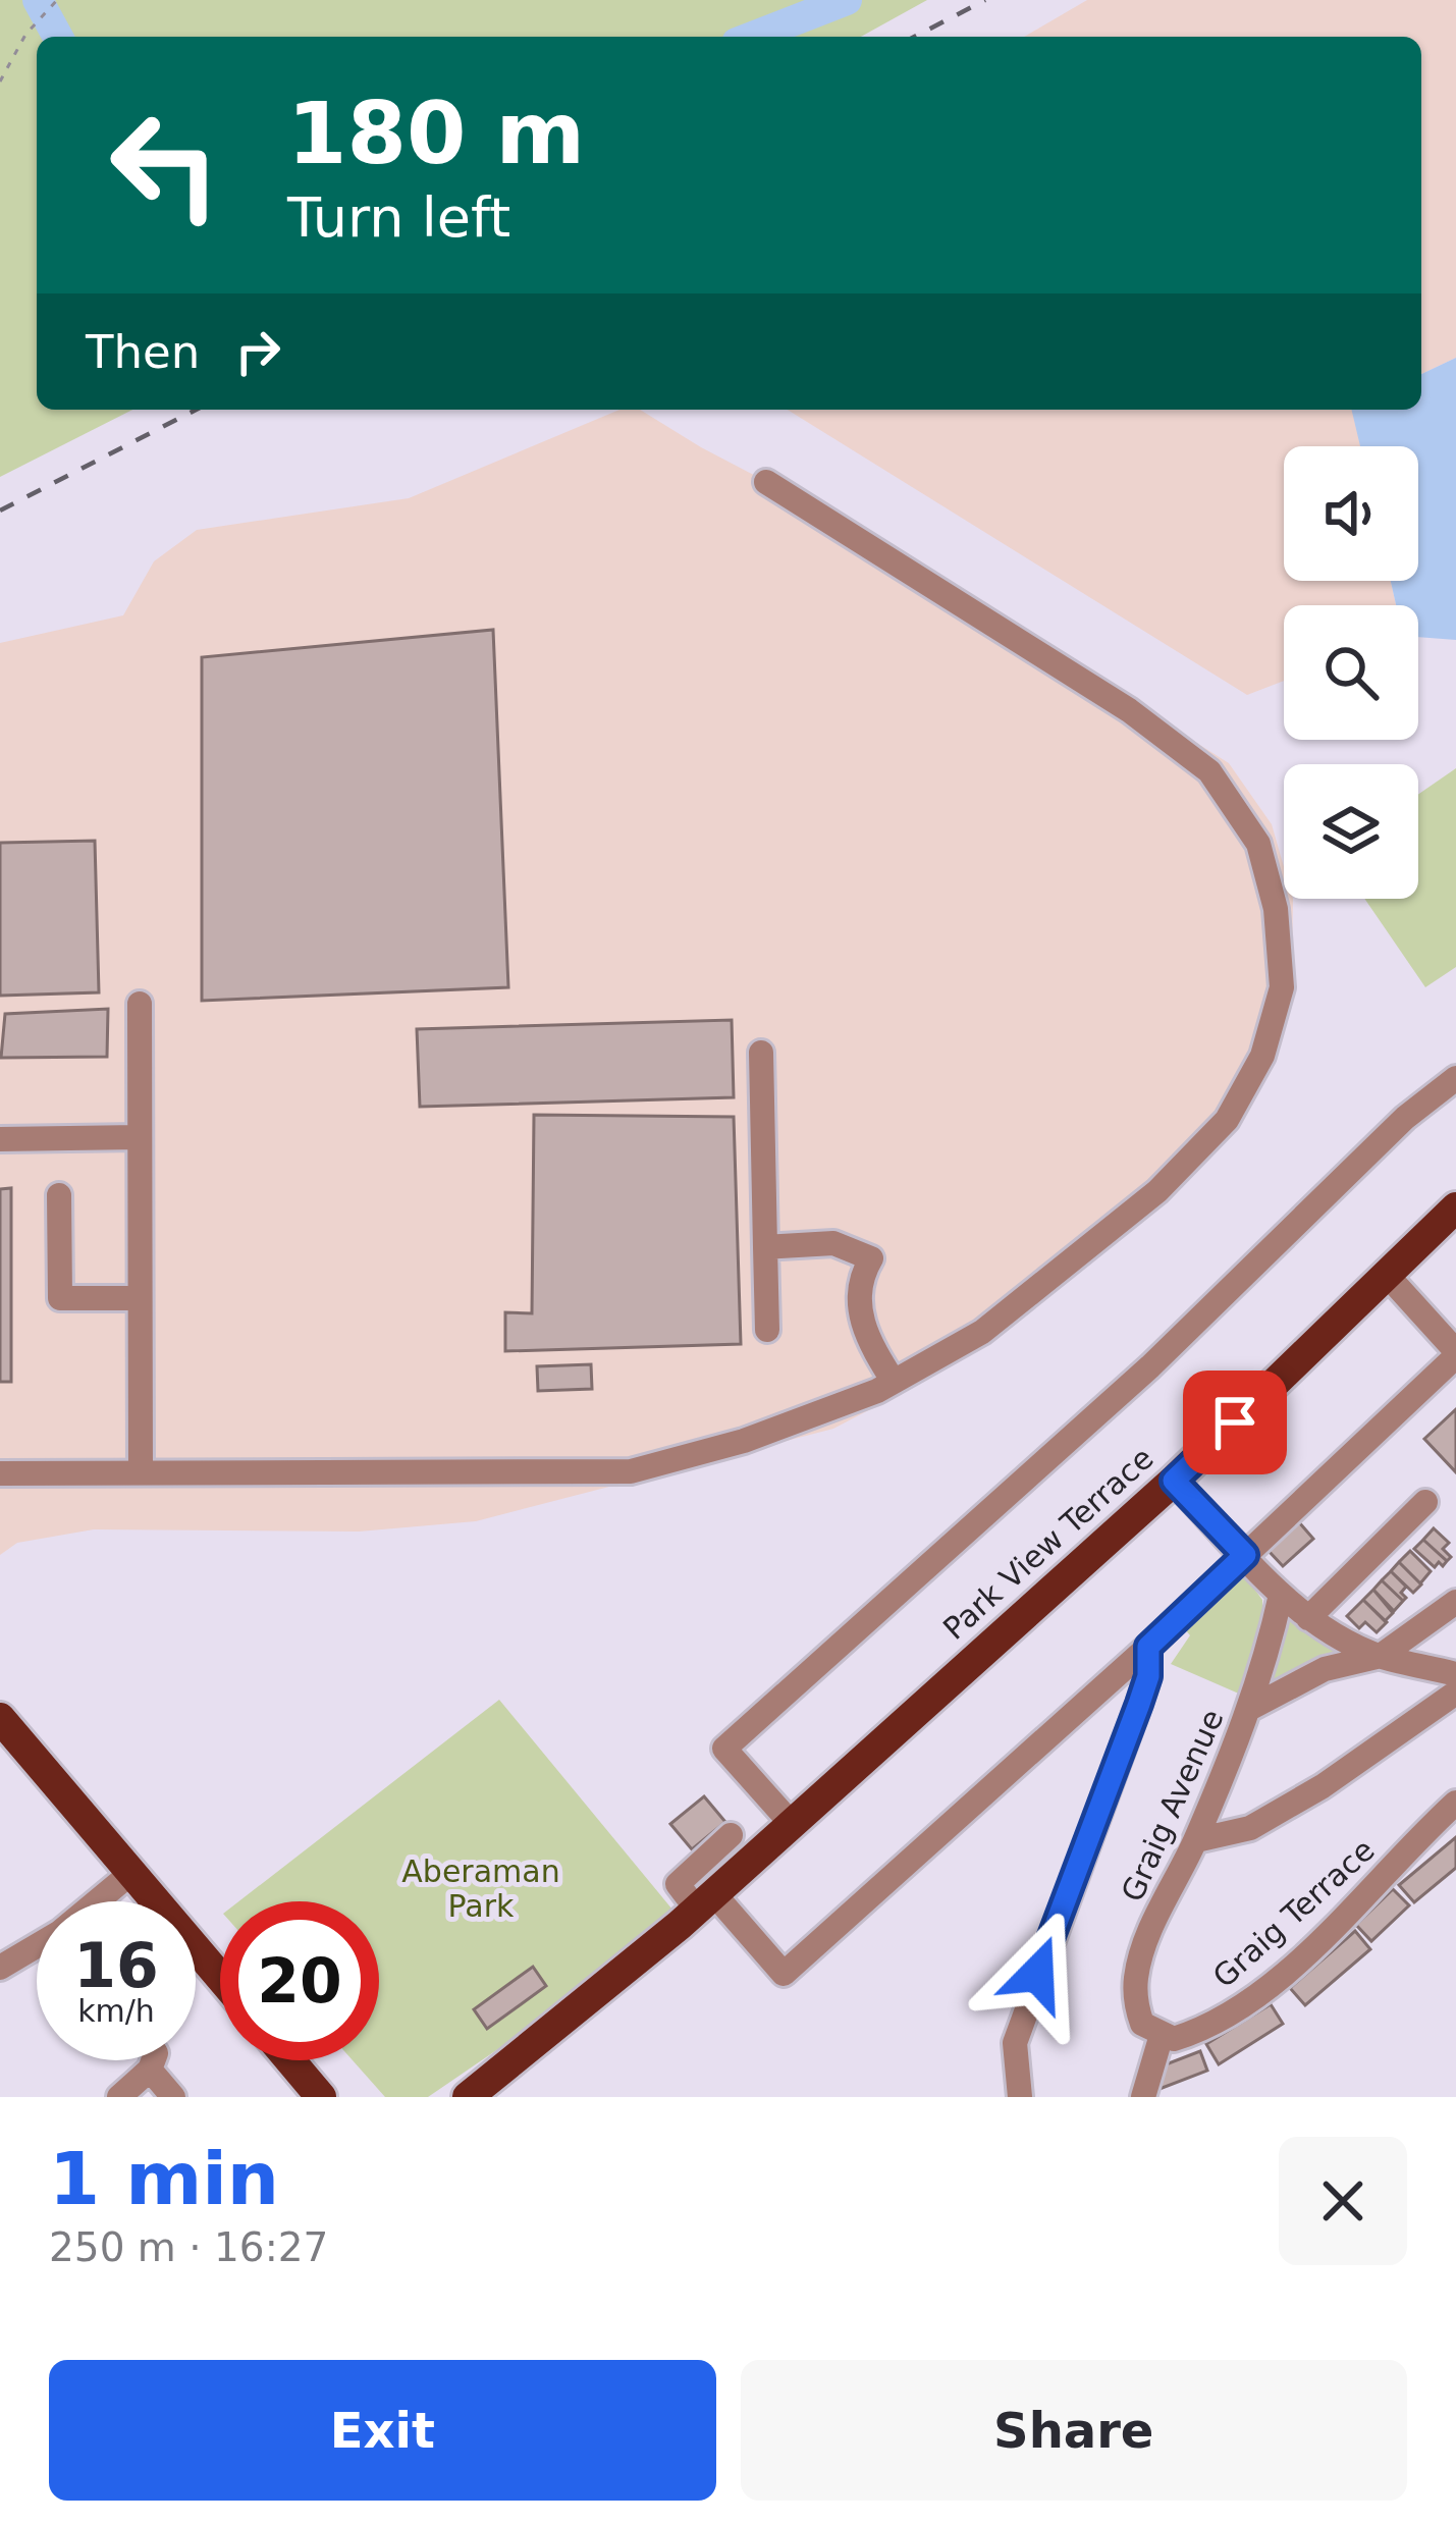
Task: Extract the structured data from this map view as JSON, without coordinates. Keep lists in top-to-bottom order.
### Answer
{
  "streets": {
    "main road": ["Park View Terrace"],
    "street": ["Graig Avenue", "Graig Terrace"]
  },
  "crossings": [
    ["Graig Avenue", "Graig Terrace"]
  ],
  "parks": ["Aberaman Park"],
  "page": {
    "turn": ["180 m", "Turn left"],
    "then": "Then",
    "speed": "16 km/h",
    "limit": "20",
    "heading": ["1 min", "250 m · 16:27"],
    "buttons": ["Exit", "Share"]
  }
}
